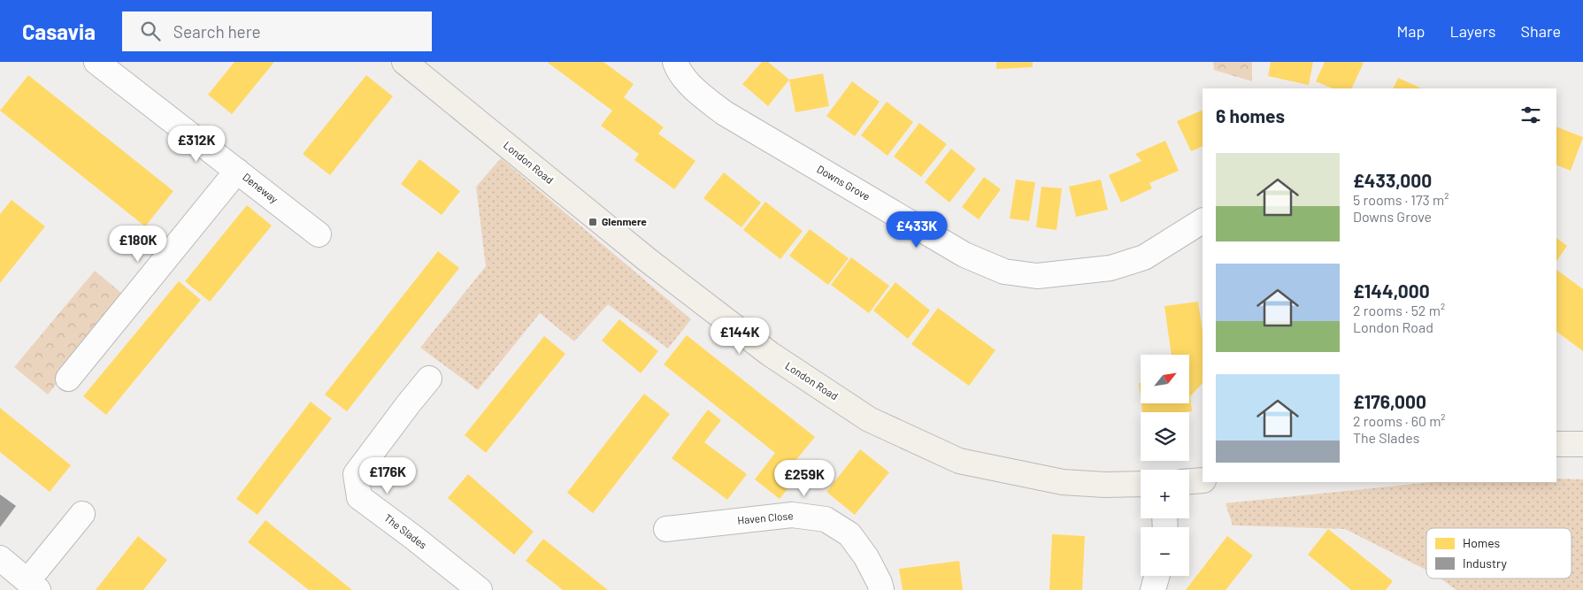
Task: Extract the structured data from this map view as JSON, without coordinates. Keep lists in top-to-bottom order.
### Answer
{
  "streets": {
    "main road": ["London Road"],
    "street": [
      "Downs Grove",
      "Deneway",
      "Haven Close",
      "The Slades"
    ]
  },
  "places": {
    "transit": ["Glenmere"]
  },
  "legend": ["Homes", "Industry"],
  "north": "top right",
  "page": {
    "header": "Casavia",
    "search": "Search here",
    "nav": ["Map", "Layers", "Share"],
    "heading": "6 homes",
    "price": [
      "£312K",
      "£433K",
      "£180K",
      "£144K",
      "£176K",
      "£259K"
    ],
    "list": [
      {
        "name": "£433,000",
        "note": "5 rooms · 173 m² · Downs Grove"
      },
      {
        "name": "£144,000",
        "note": "2 rooms · 52 m² · London Road"
      },
      {
        "name": "£176,000",
        "note": "2 rooms · 60 m² · The Slades"
      }
    ],
    "map_buttons": ["+", "−"]
  }
}
